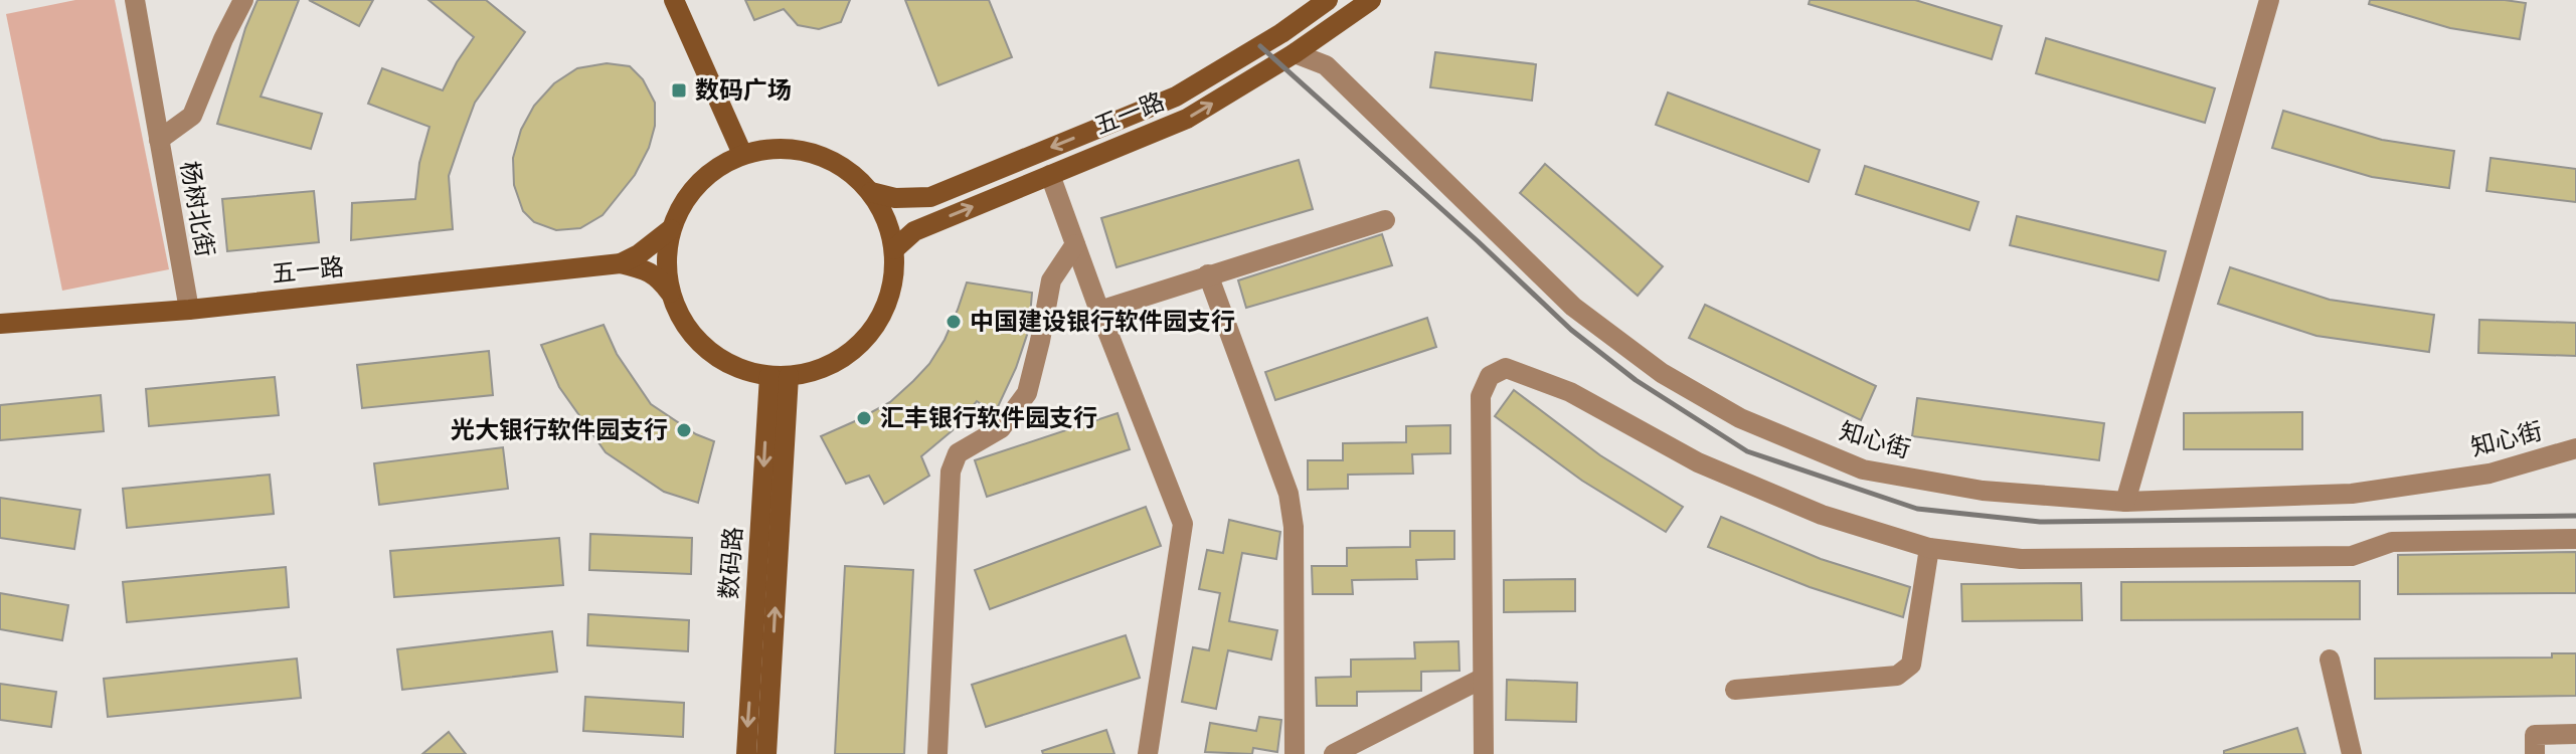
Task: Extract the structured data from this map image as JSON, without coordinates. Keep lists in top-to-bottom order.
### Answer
{
  "streets": {
    "main road": ["五一路", "数码路"],
    "street": ["杨树北街", "知心街"]
  },
  "crossings": [
    ["五一路", "杨树北街"],
    ["五一路", "知心街"],
    ["五一路", "数码路"]
  ],
  "places": {
    "transit": ["数码广场"],
    "other": ["中国建设银行软件园支行", "汇丰银行软件园支行", "光大银行软件园支行"]
  }
}
